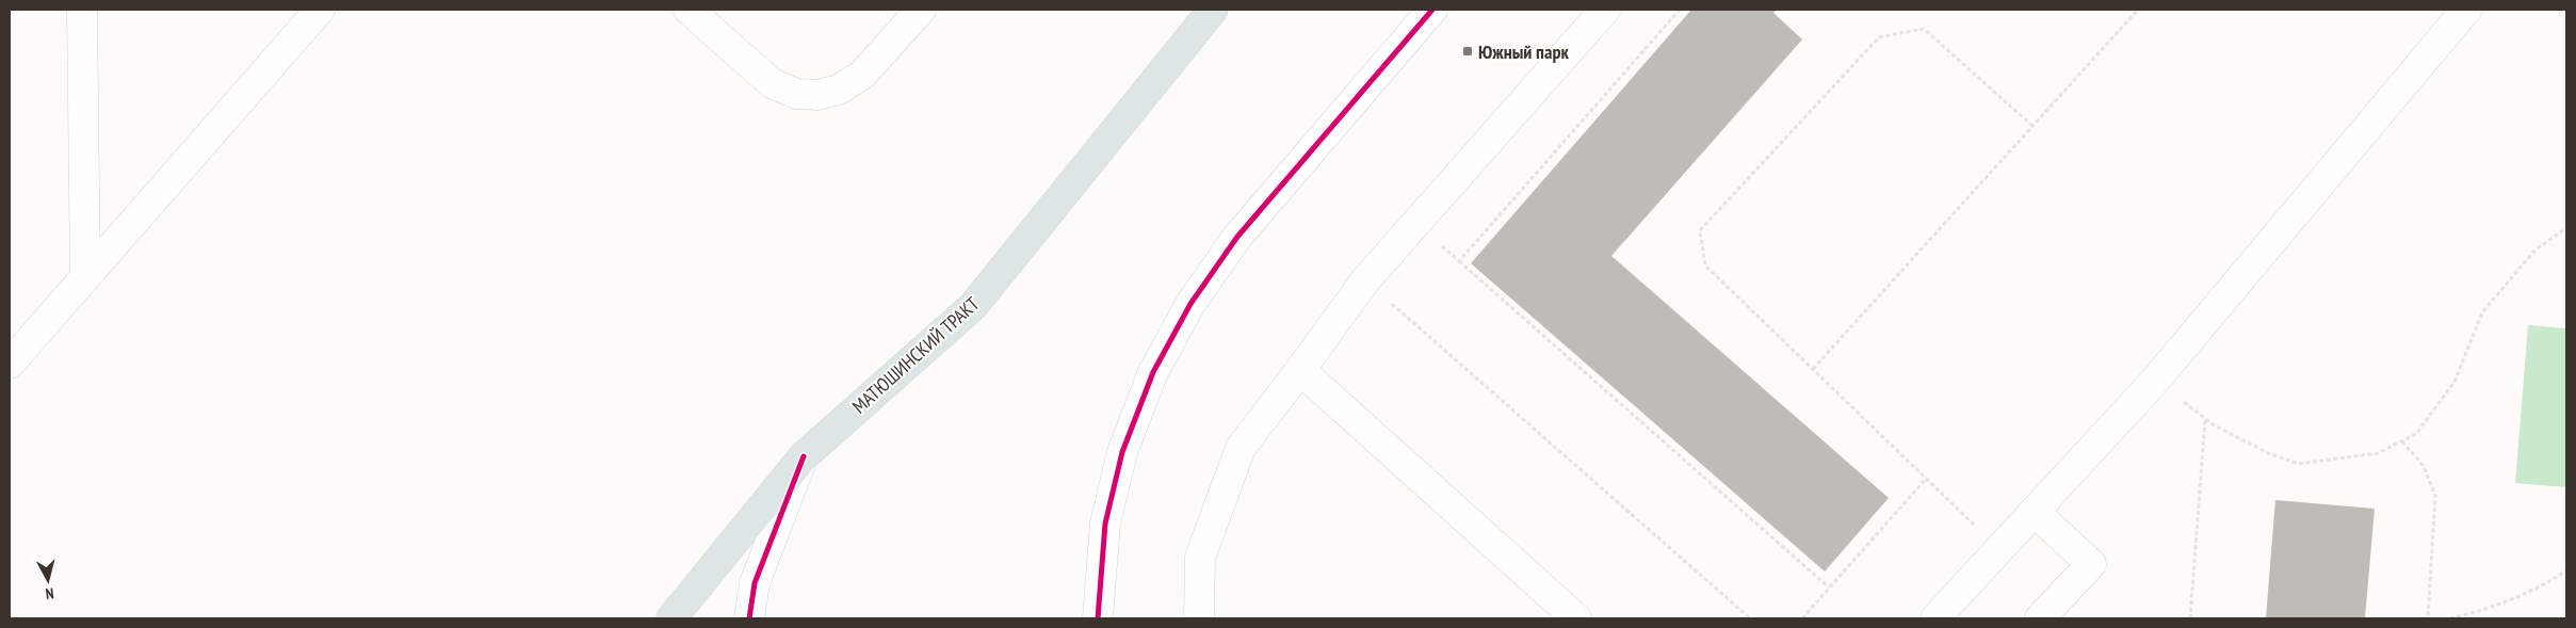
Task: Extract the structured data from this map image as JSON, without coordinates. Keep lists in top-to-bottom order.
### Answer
{
  "streets": {
    "main road": ["МАТЮШИНСКИЙ ТРАКТ"]
  },
  "places": {
    "transit": ["Южный парк"]
  },
  "north": "bottom"
}
